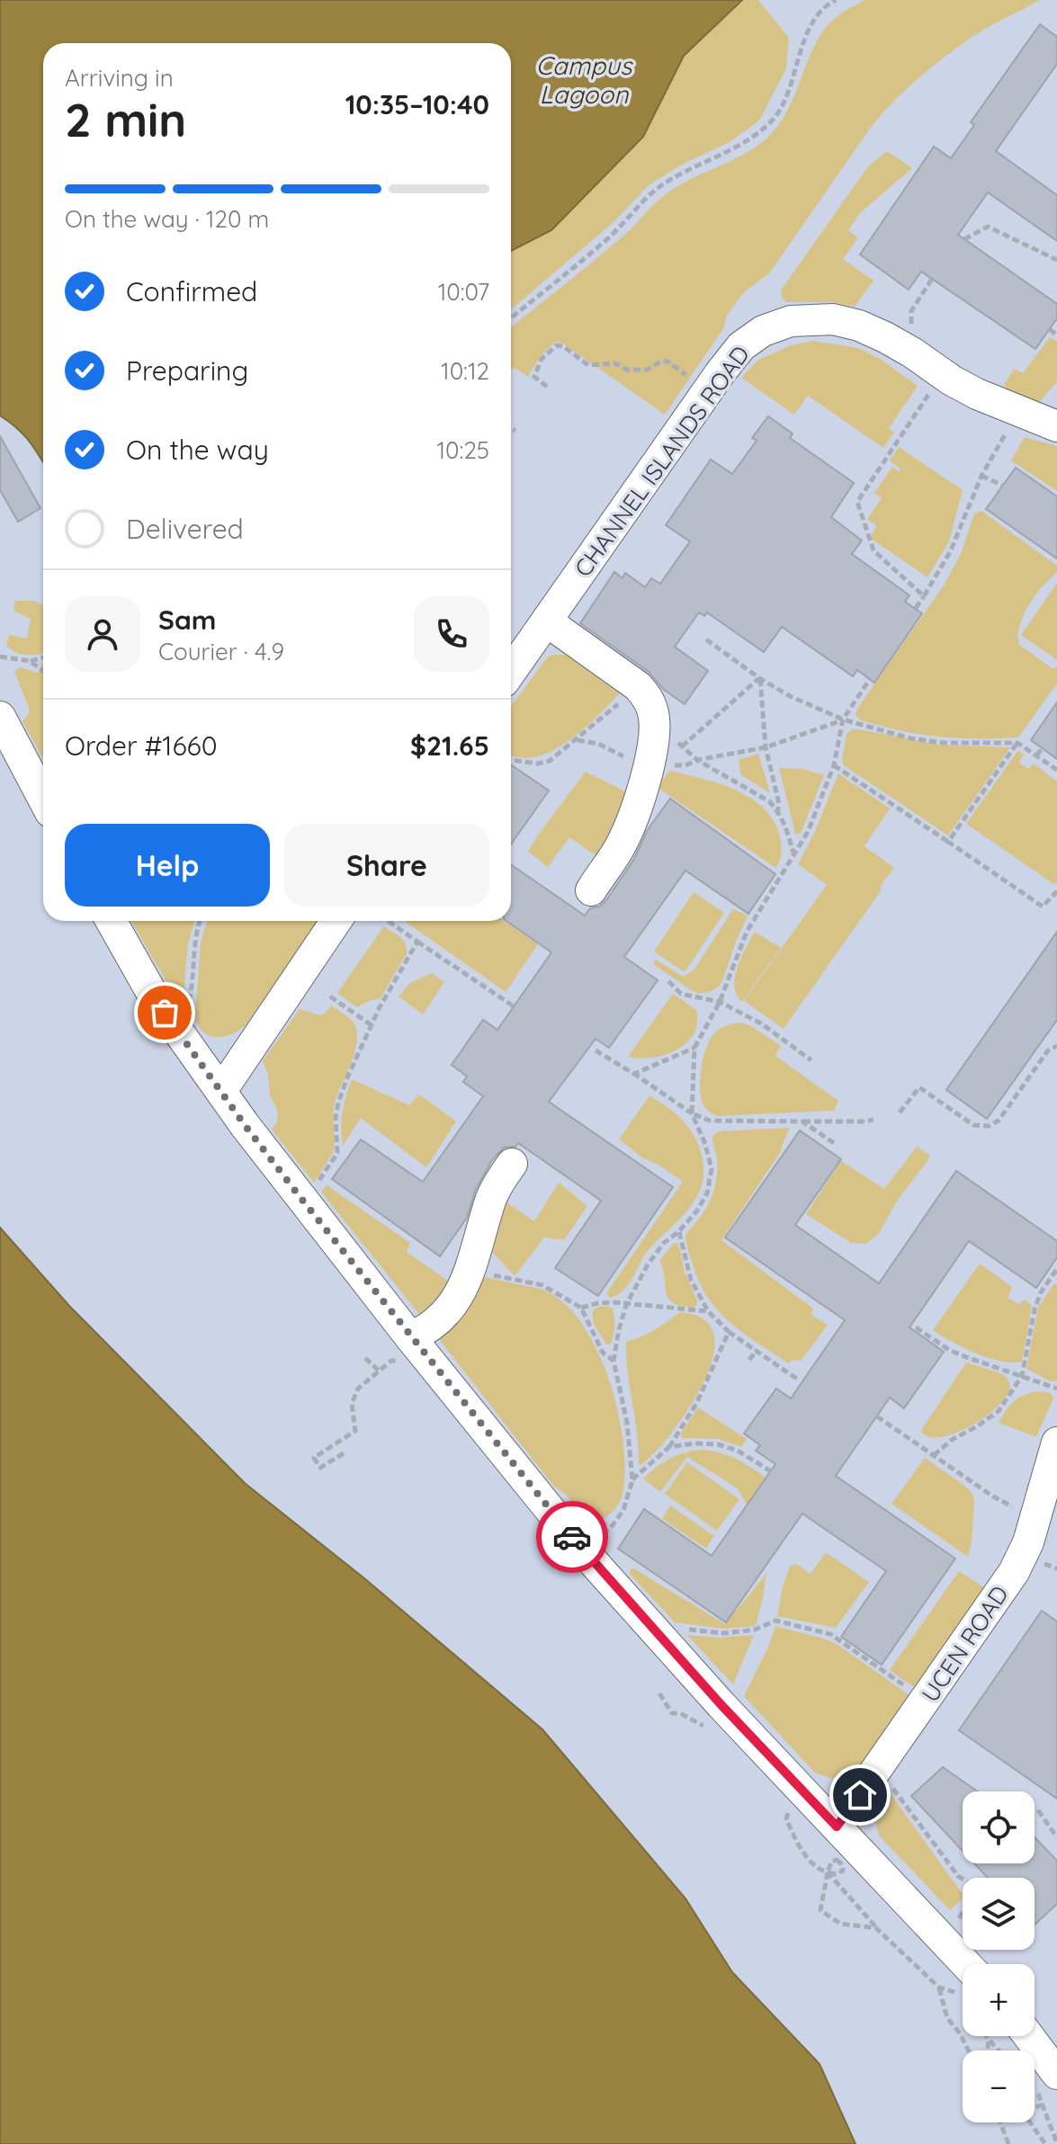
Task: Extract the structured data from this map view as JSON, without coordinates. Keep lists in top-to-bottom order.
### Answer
{
  "streets": {
    "street": ["CHANNEL ISLANDS ROAD", "UCEN ROAD"]
  },
  "water": ["Campus Lagoon"],
  "page": {
    "heading": ["2 min", "Arriving in", "10:35–10:40"],
    "panel": [
      "Sam",
      "Courier · 4.9",
      "Order #1660",
      "$21.65"
    ],
    "bar": "On the way · 120 m",
    "list": [
      ["Confirmed", "10:07"],
      ["Preparing", "10:12"],
      ["On the way", "10:25"],
      "Delivered"
    ],
    "buttons": ["Help", "Share"],
    "map_buttons": ["+", "−"]
  }
}
